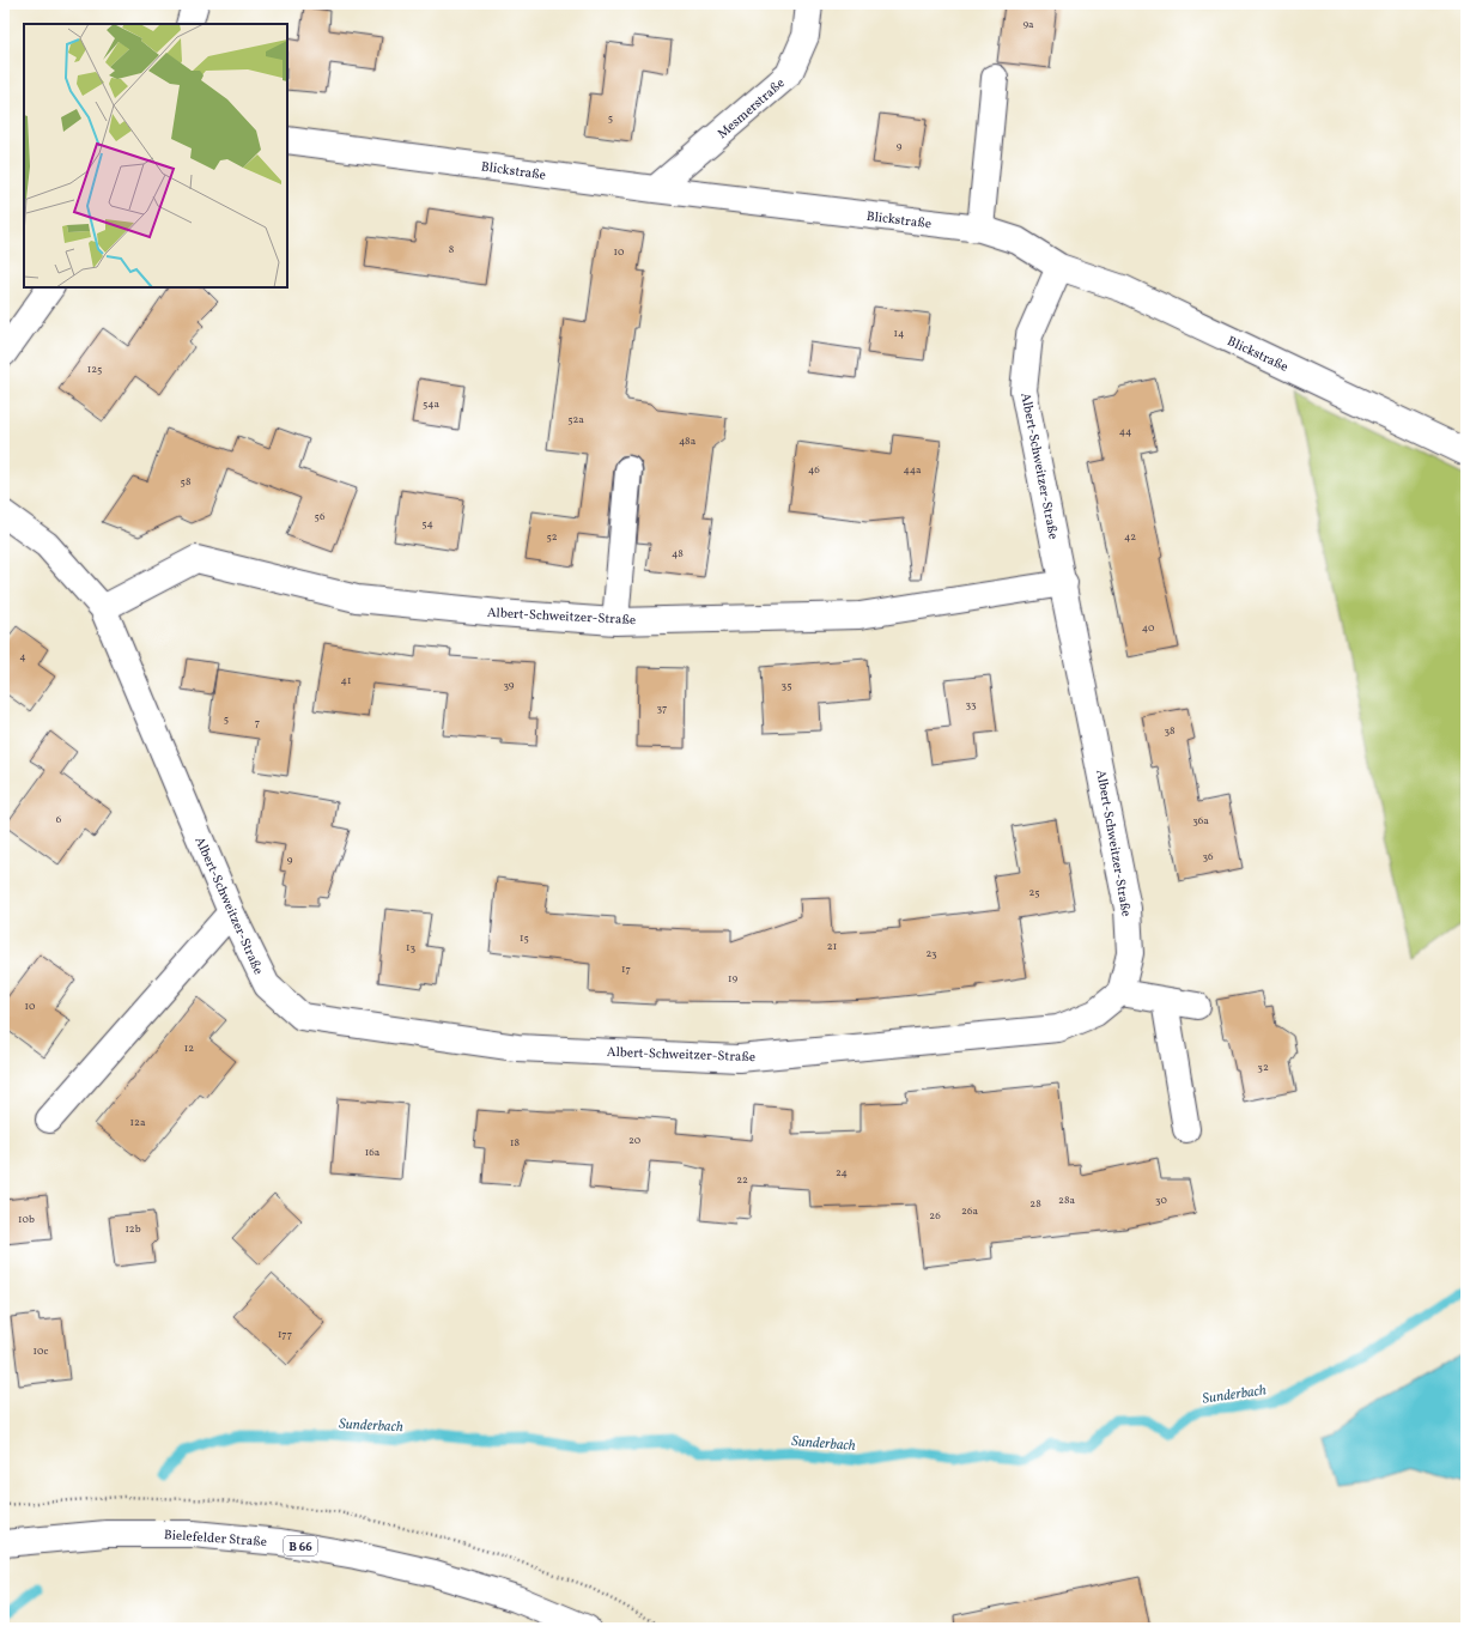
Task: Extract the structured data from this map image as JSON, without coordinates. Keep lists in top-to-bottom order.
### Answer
{
  "streets": {
    "street": [
      "Mesmerstraße",
      "Blickstraße",
      "Albert-Schweitzer-Straße",
      "Bielefelder Straße",
      "B 66"
    ]
  },
  "crossings": [
    ["Mesmerstraße", "Blickstraße"],
    ["Blickstraße", "Albert-Schweitzer-Straße"]
  ],
  "water": ["Sunderbach"],
  "house_numbers": [
    "9a",
    "5",
    "9",
    "8",
    "10",
    "14",
    "125",
    "54a",
    "52a",
    "44",
    "48a",
    "46",
    "44a",
    "58",
    "56",
    "54",
    "52",
    "42",
    "48",
    "40",
    "4",
    "41",
    "39",
    "35",
    "33",
    "37",
    "5",
    "7",
    "38",
    "6",
    "36a",
    "36",
    "9",
    "25",
    "15",
    "21",
    "13",
    "23",
    "17",
    "19",
    "10",
    "12",
    "32",
    "12a",
    "20",
    "18",
    "16a",
    "24",
    "22",
    "28a",
    "30",
    "28",
    "26a",
    "26",
    "10b",
    "12b",
    "177",
    "10c"
  ]
}
